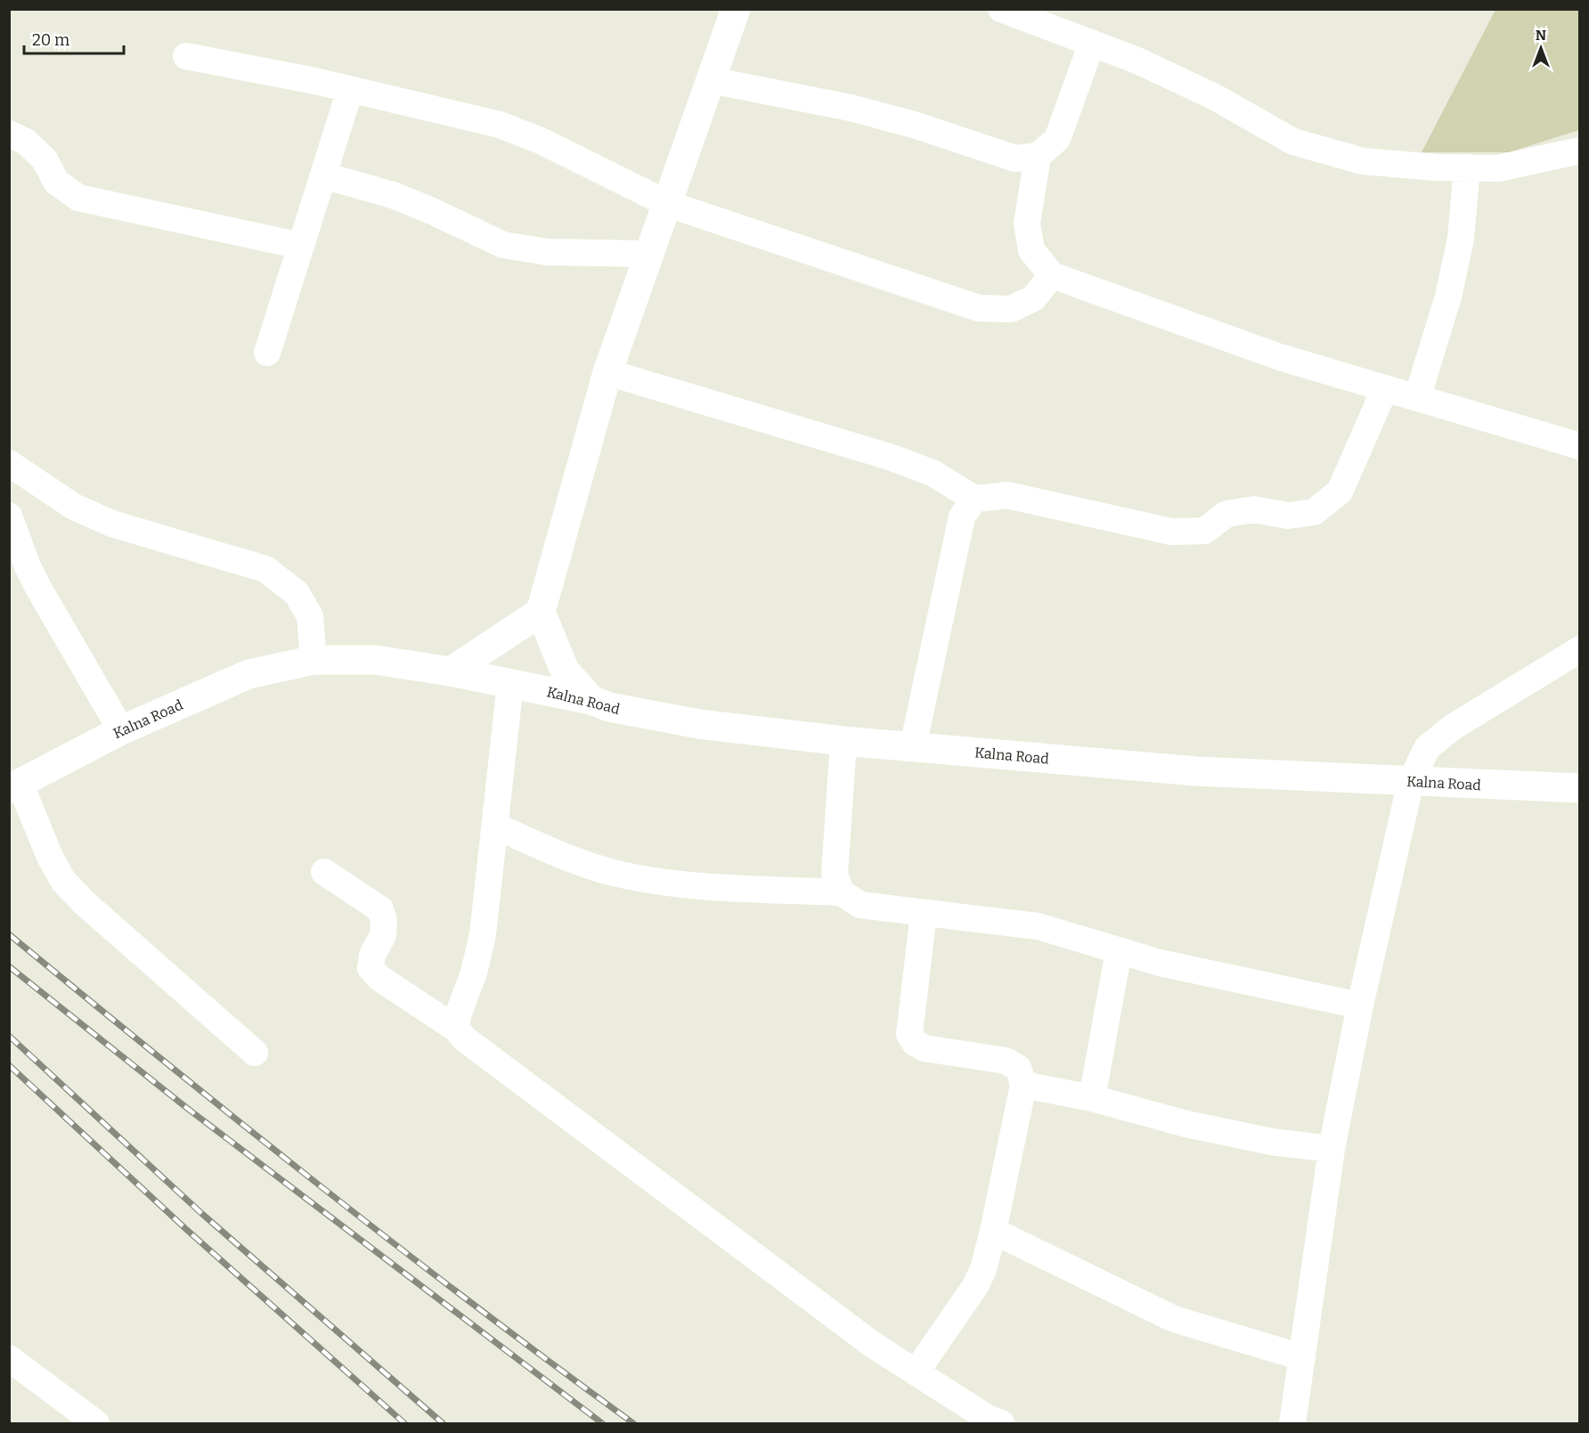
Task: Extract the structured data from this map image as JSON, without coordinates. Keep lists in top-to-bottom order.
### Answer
{
  "streets": {
    "main road": ["Kalna Road"]
  },
  "scale_bar": "20 m",
  "north": "top"
}
